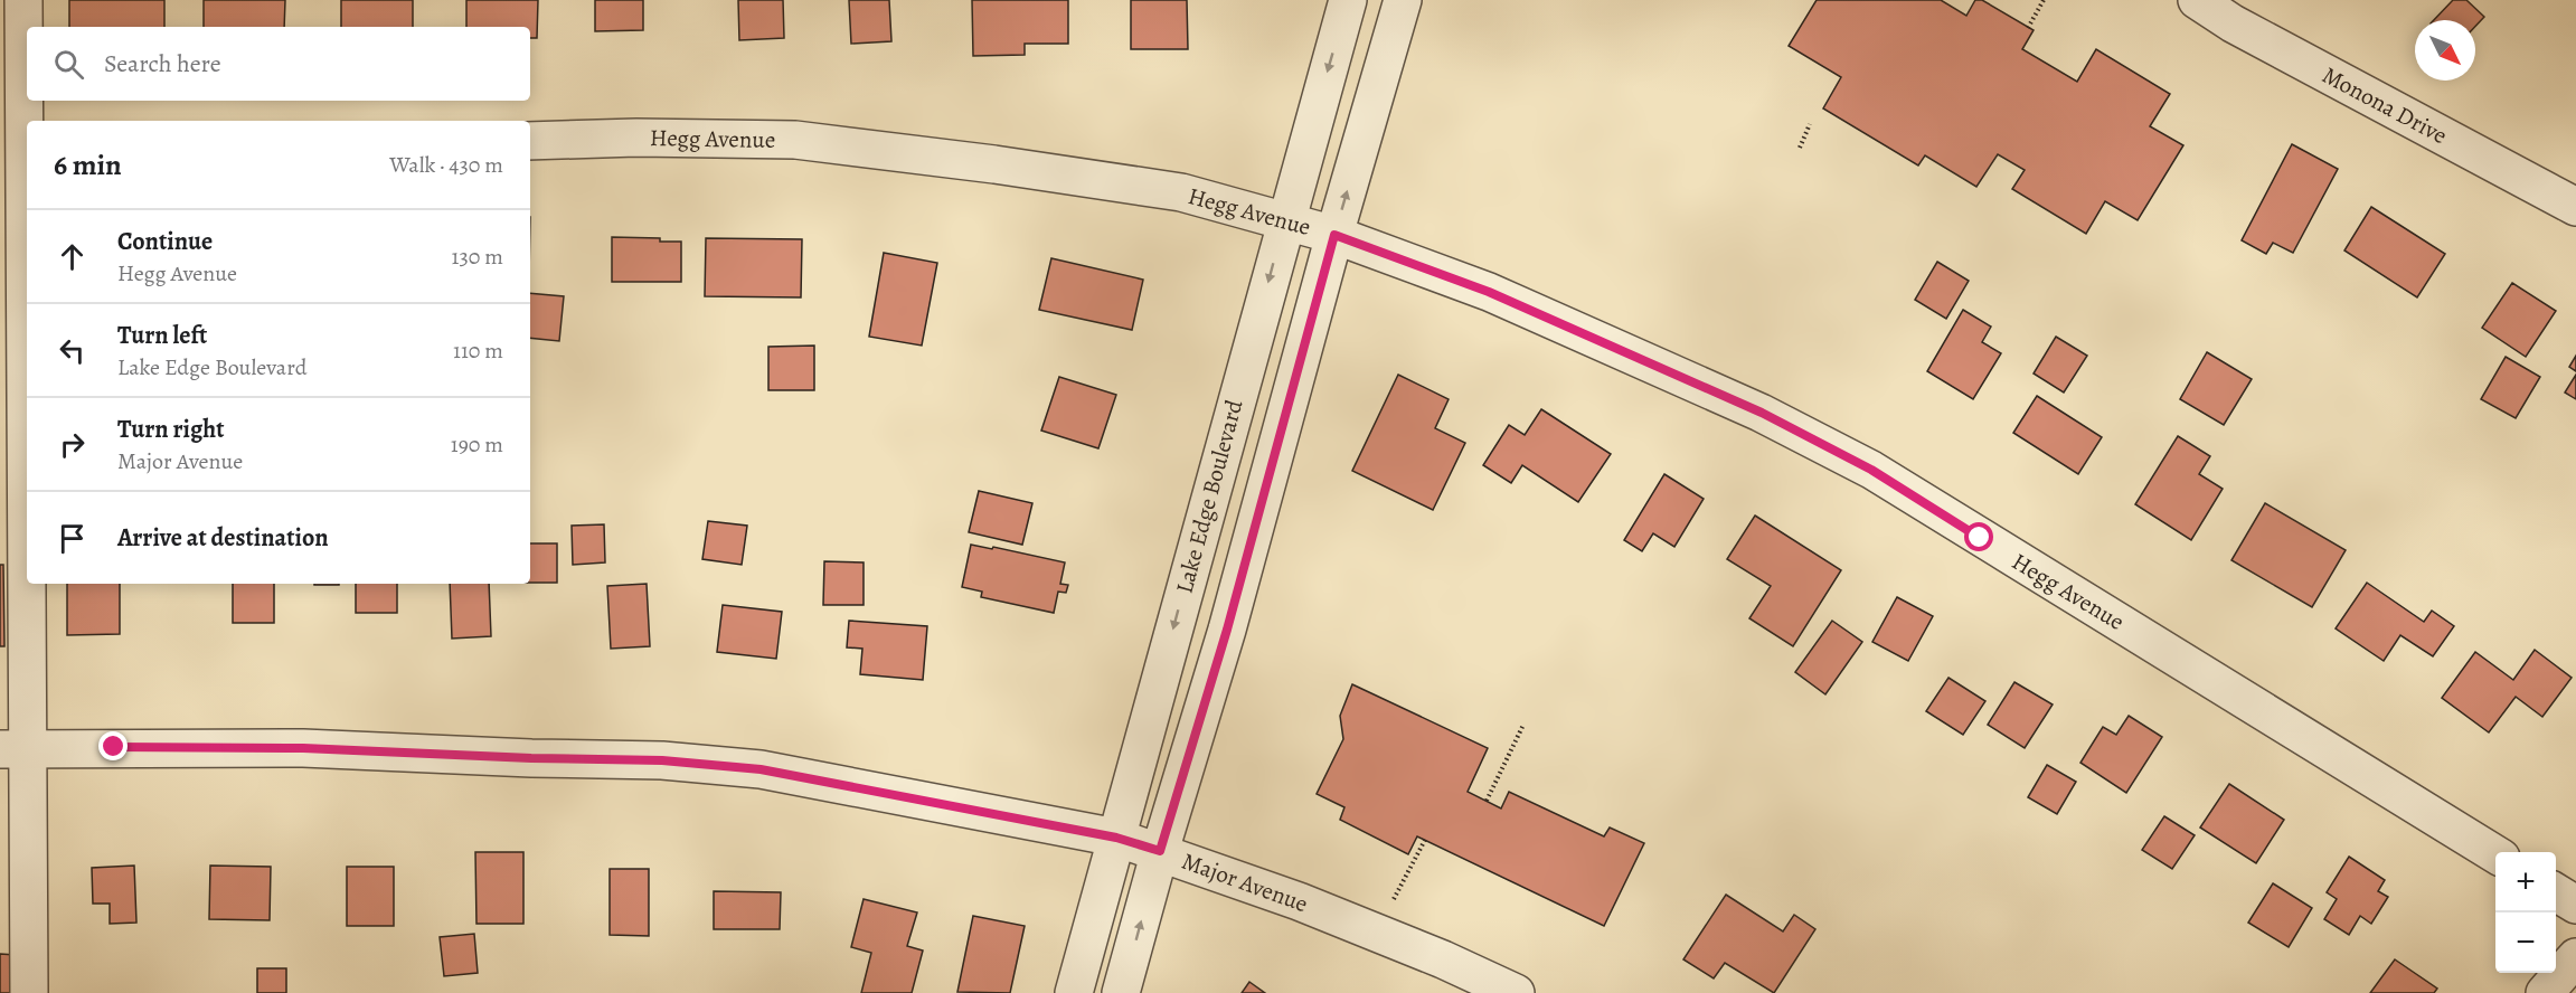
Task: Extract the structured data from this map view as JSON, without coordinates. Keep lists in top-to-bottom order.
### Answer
{
  "streets": {
    "street": [
      "Monona Drive",
      "Hegg Avenue",
      "Lake Edge Boulevard",
      "Major Avenue"
    ]
  },
  "crossings": [
    ["Hegg Avenue", "Lake Edge Boulevard"],
    ["Lake Edge Boulevard", "Major Avenue"]
  ],
  "north": "bottom right",
  "page": {
    "search": "Search here",
    "heading": ["6 min", "Walk · 430 m"],
    "list": [
      ["Continue", "Hegg Avenue", "130 m"],
      ["Turn left", "Lake Edge Boulevard", "110 m"],
      ["Turn right", "Major Avenue", "190 m"],
      "Arrive at destination"
    ],
    "map_buttons": ["+", "−"]
  }
}
